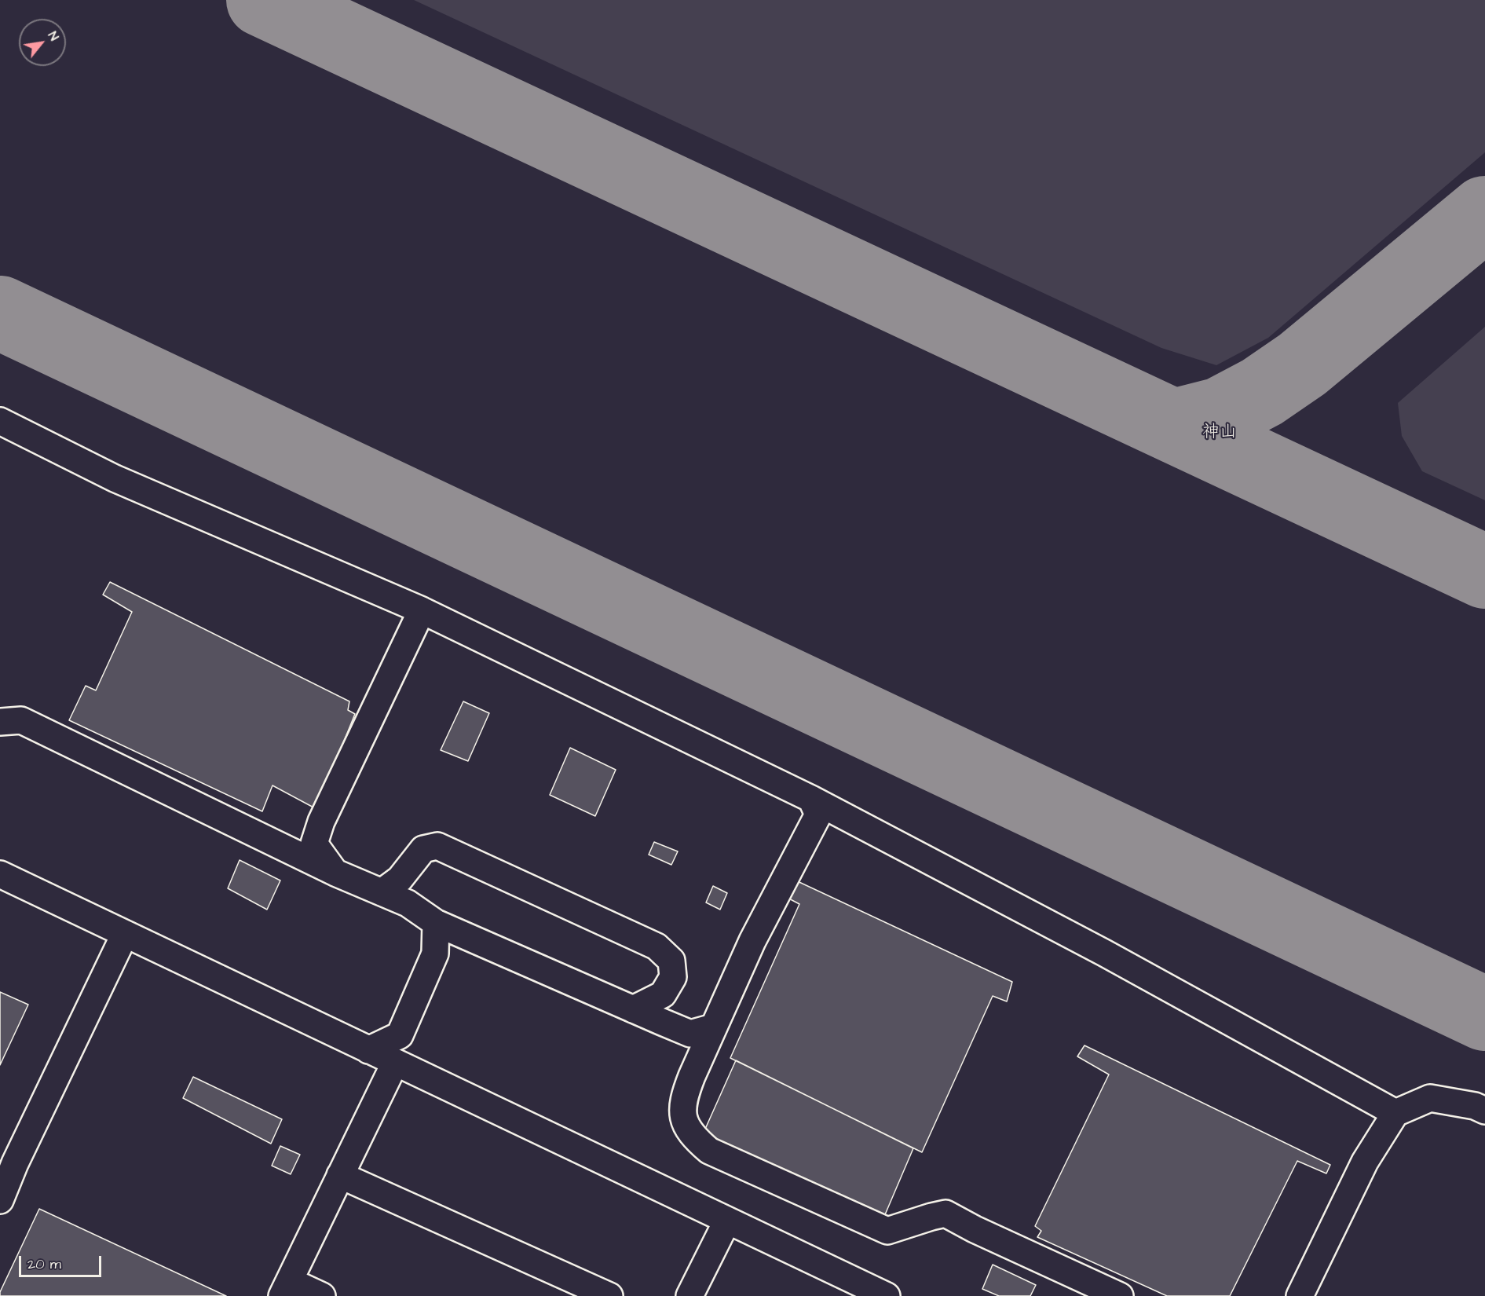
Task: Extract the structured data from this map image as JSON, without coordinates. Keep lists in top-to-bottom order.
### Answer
{
  "districts": ["神山"],
  "scale_bar": "20 m",
  "north": "top right"
}
